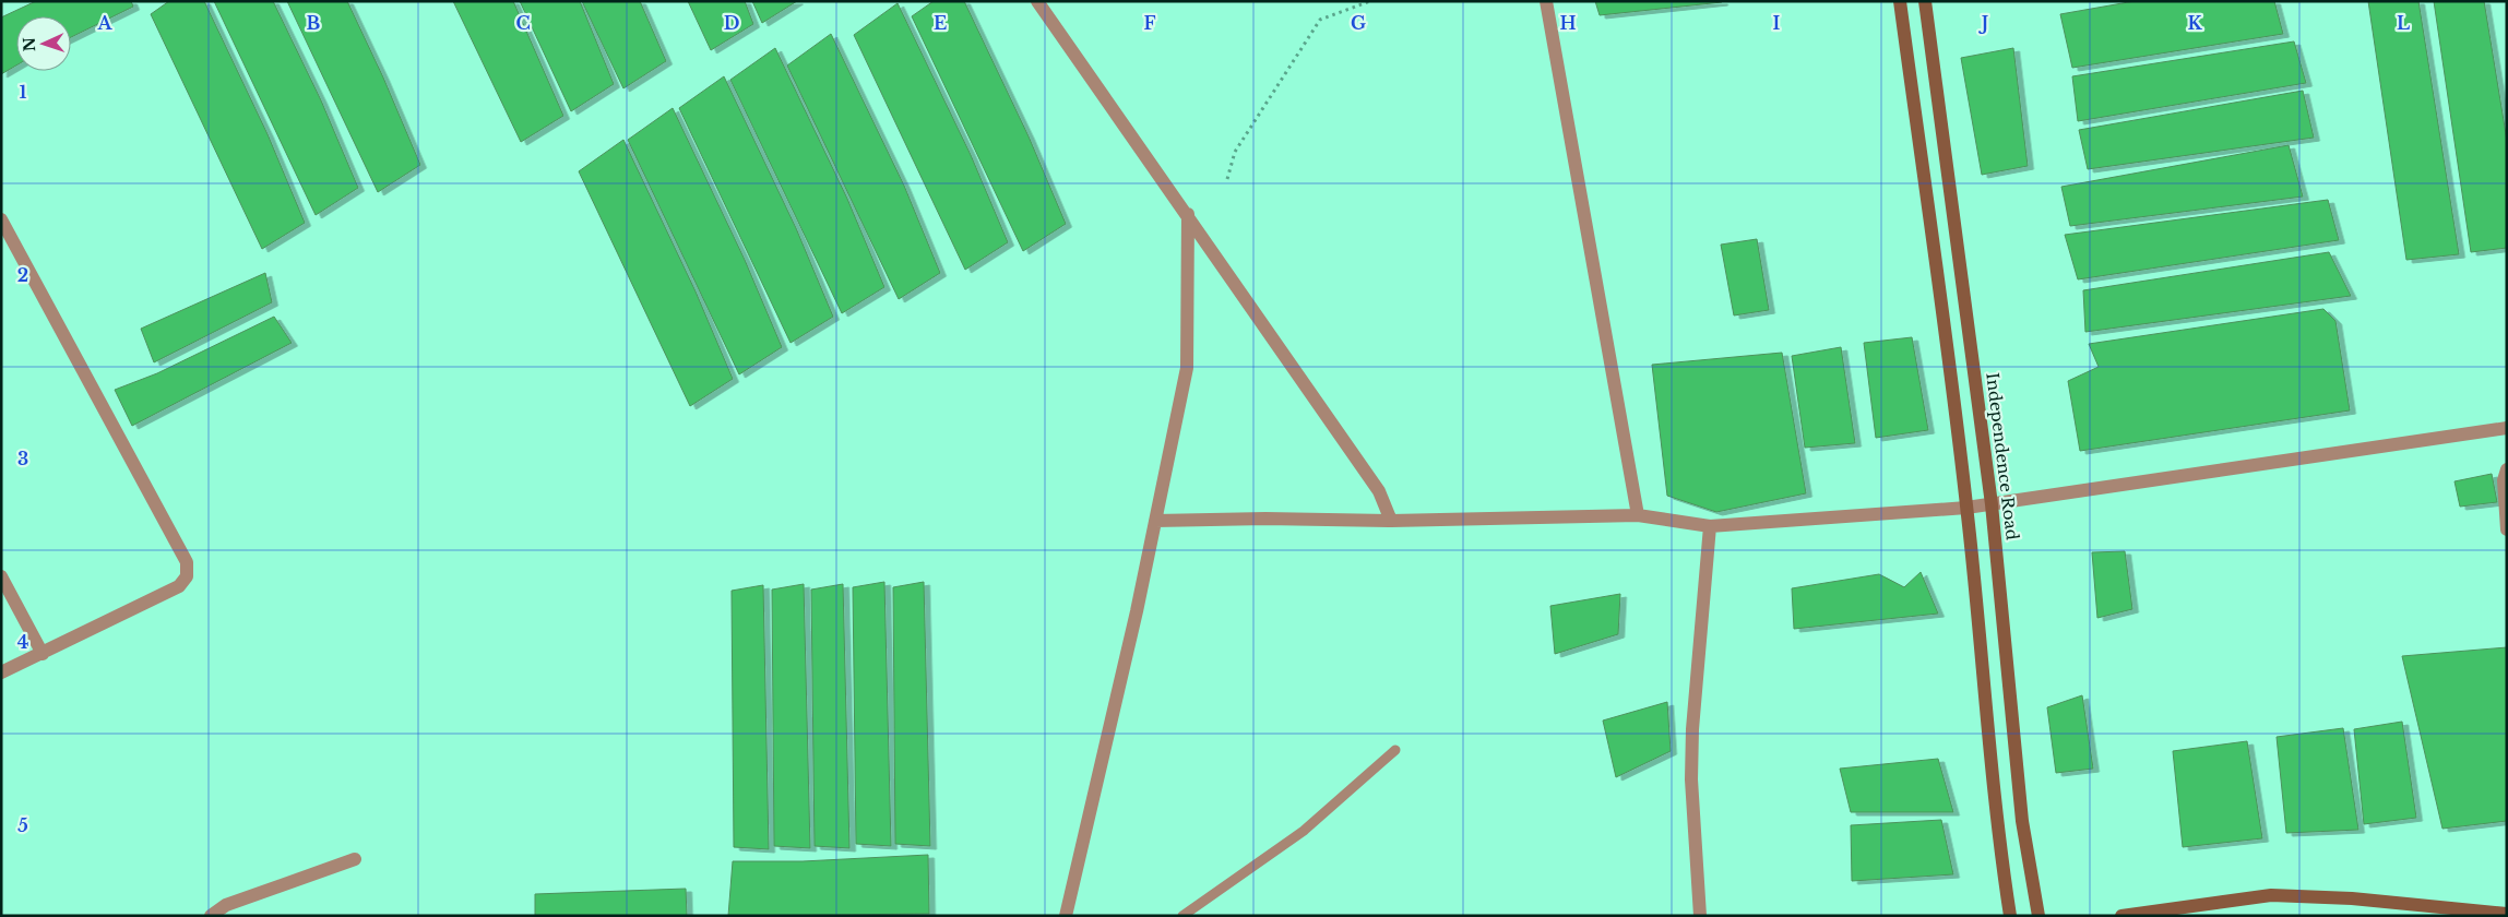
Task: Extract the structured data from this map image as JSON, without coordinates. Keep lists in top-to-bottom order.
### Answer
{
  "streets": {
    "main road": ["Independence Road"]
  },
  "north": "left",
  "grid": {
    "columns": [
      "A",
      "B",
      "C",
      "D",
      "E",
      "F",
      "G",
      "H",
      "I",
      "J",
      "K",
      "L"
    ],
    "rows": [
      "1",
      "2",
      "3",
      "4",
      "5"
    ]
  }
}
